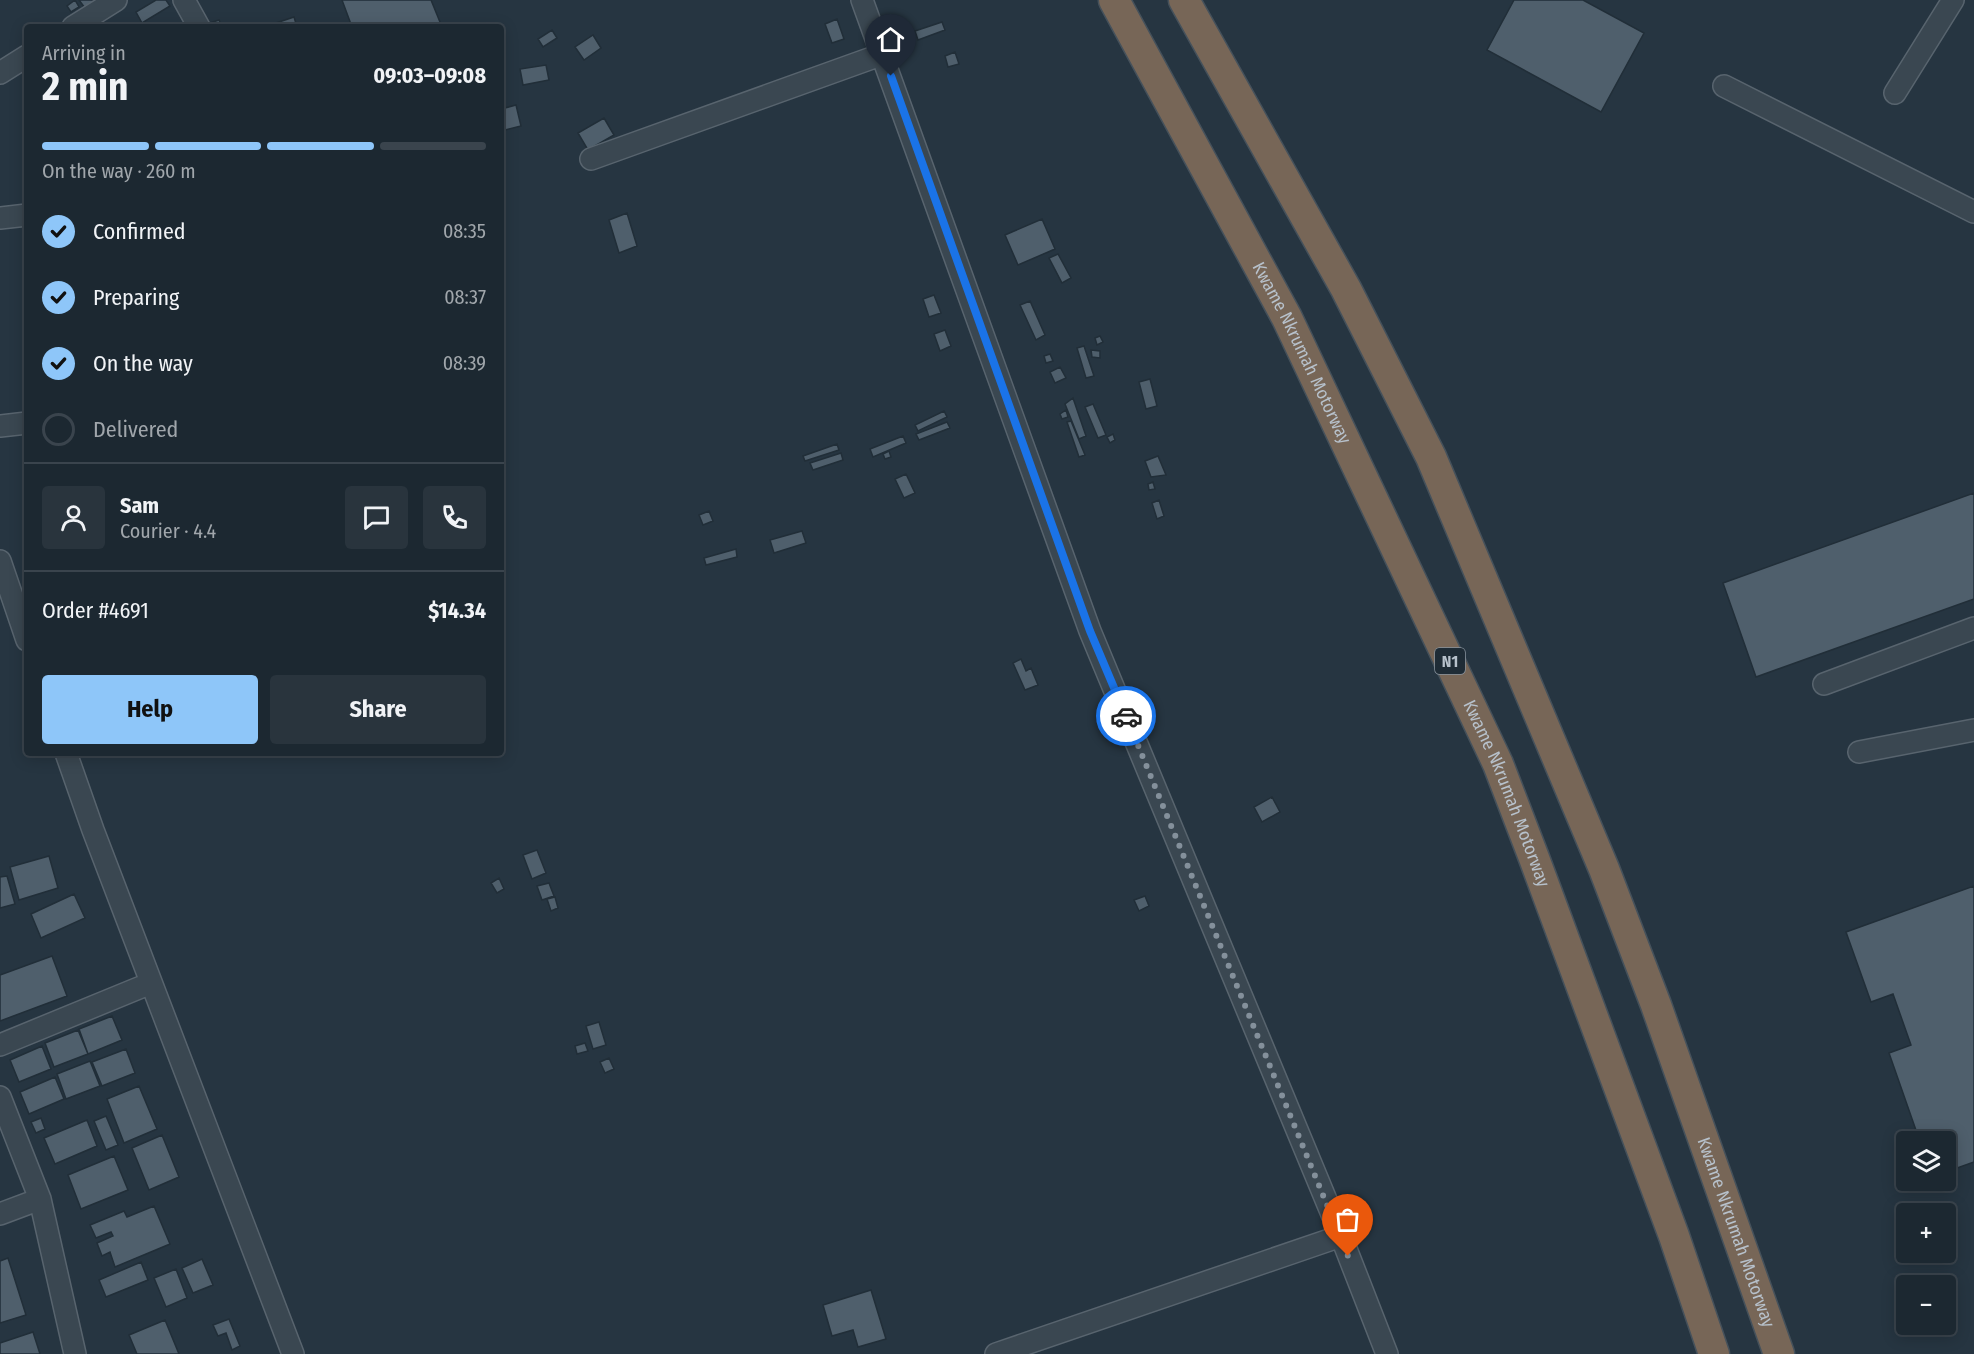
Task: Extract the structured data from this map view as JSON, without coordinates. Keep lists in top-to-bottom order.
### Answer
{
  "streets": {
    "highway": ["Kwame Nkrumah Motorway", "N1"]
  },
  "page": {
    "heading": ["2 min", "Arriving in", "09:03–09:08"],
    "panel": [
      "Sam",
      "Courier · 4.4",
      "Order #4691",
      "$14.34"
    ],
    "bar": "On the way · 260 m",
    "list": [
      ["Confirmed", "08:35"],
      ["Preparing", "08:37"],
      ["On the way", "08:39"],
      "Delivered"
    ],
    "buttons": ["Help", "Share"],
    "map_buttons": ["+", "−"]
  }
}
